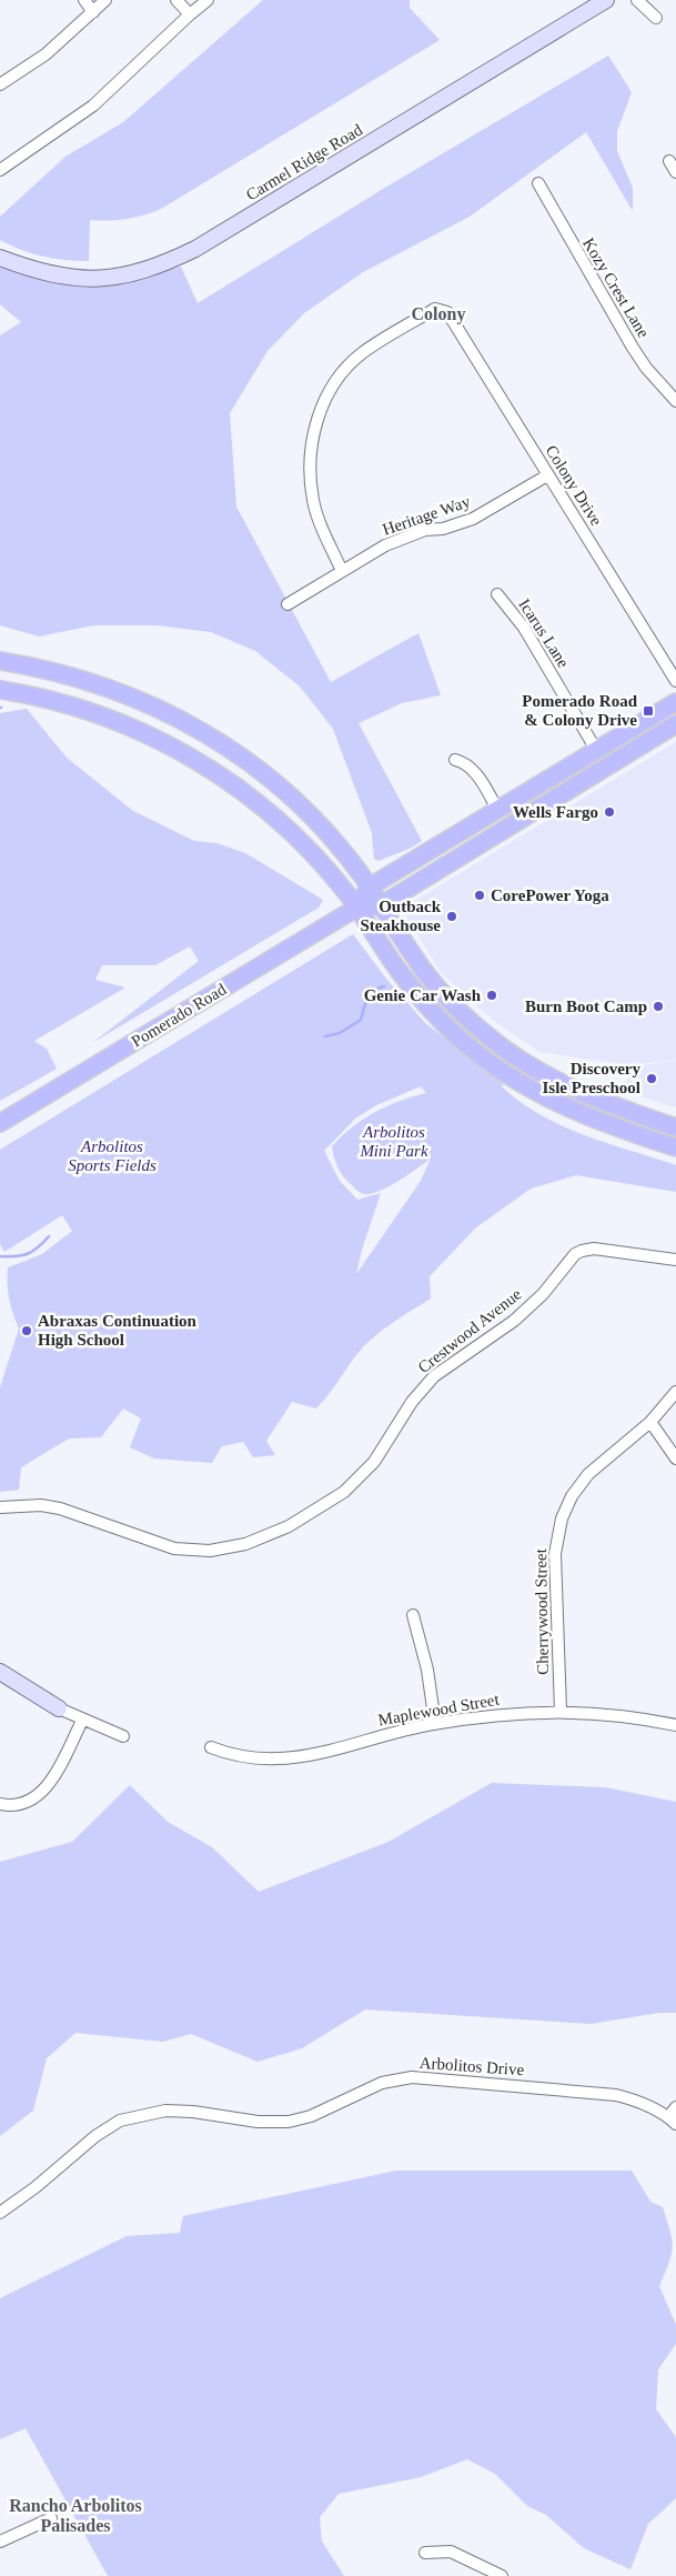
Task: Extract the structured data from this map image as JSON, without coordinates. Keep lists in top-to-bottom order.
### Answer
{
  "streets": {
    "main road": ["Pomerado Road"],
    "street": [
      "Carmel Ridge Road",
      "Kozy Crest Lane",
      "Colony Drive",
      "Heritage Way",
      "Icarus Lane",
      "Crestwood Avenue",
      "Cherrywood Street",
      "Maplewood Street",
      "Arbolitos Drive"
    ]
  },
  "crossings": [
    ["Colony Drive", "Heritage Way"],
    ["Cherrywood Street", "Maplewood Street"]
  ],
  "districts": ["Colony", "Rancho Arbolitos Palisades"],
  "parks": ["Arbolitos Mini Park", "Arbolitos Sports Fields"],
  "places": {
    "transit": ["Pomerado Road & Colony Drive"],
    "other": [
      "Wells Fargo",
      "CorePower Yoga",
      "Outback Steakhouse",
      "Genie Car Wash",
      "Burn Boot Camp",
      "Discovery Isle Preschool",
      "Abraxas Continuation High School"
    ]
  }
}
